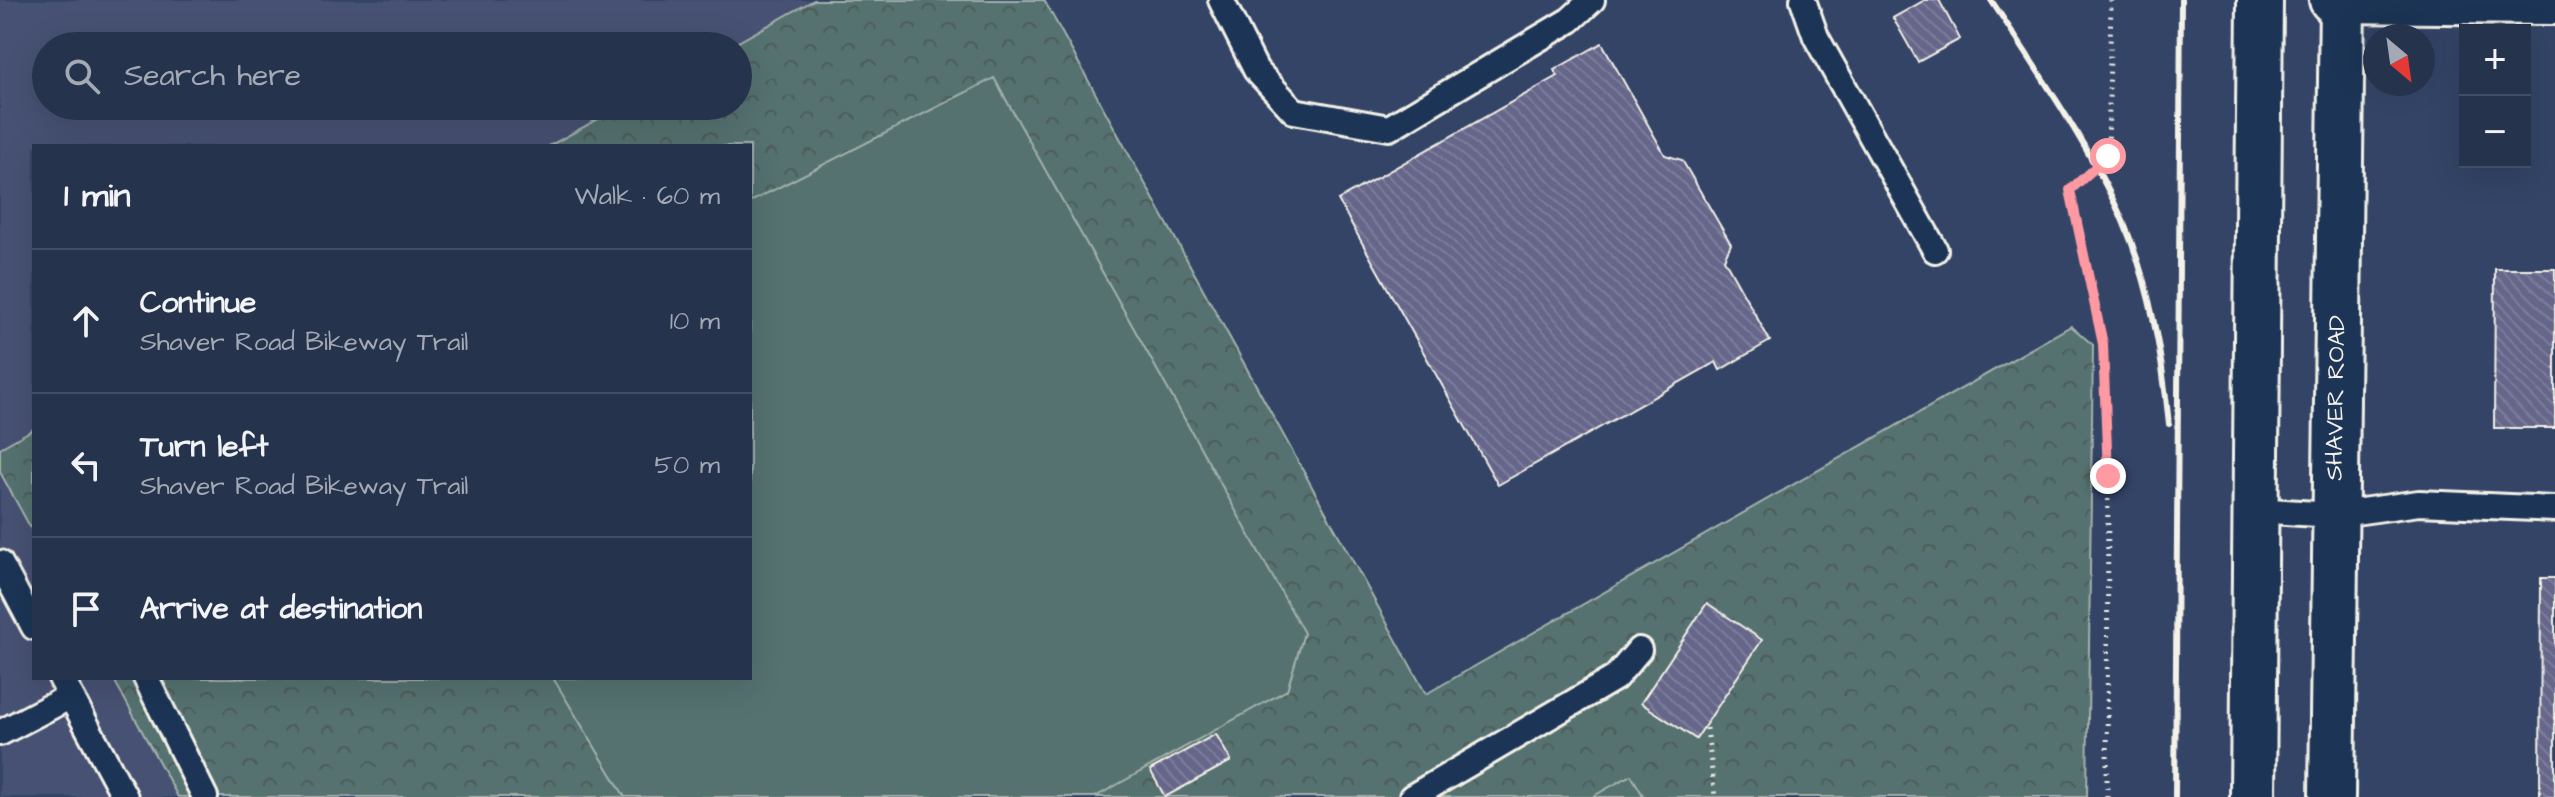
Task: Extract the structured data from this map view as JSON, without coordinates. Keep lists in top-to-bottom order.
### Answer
{
  "streets": {
    "main road": ["SHAVER ROAD"]
  },
  "north": "bottom right",
  "page": {
    "map_buttons": ["+", "−"],
    "search": "Search here",
    "heading": ["1 min", "Walk · 60 m"],
    "list": [
      ["Continue", "Shaver Road Bikeway Trail", "10 m"],
      ["Turn left", "Shaver Road Bikeway Trail", "50 m"],
      "Arrive at destination"
    ]
  }
}
